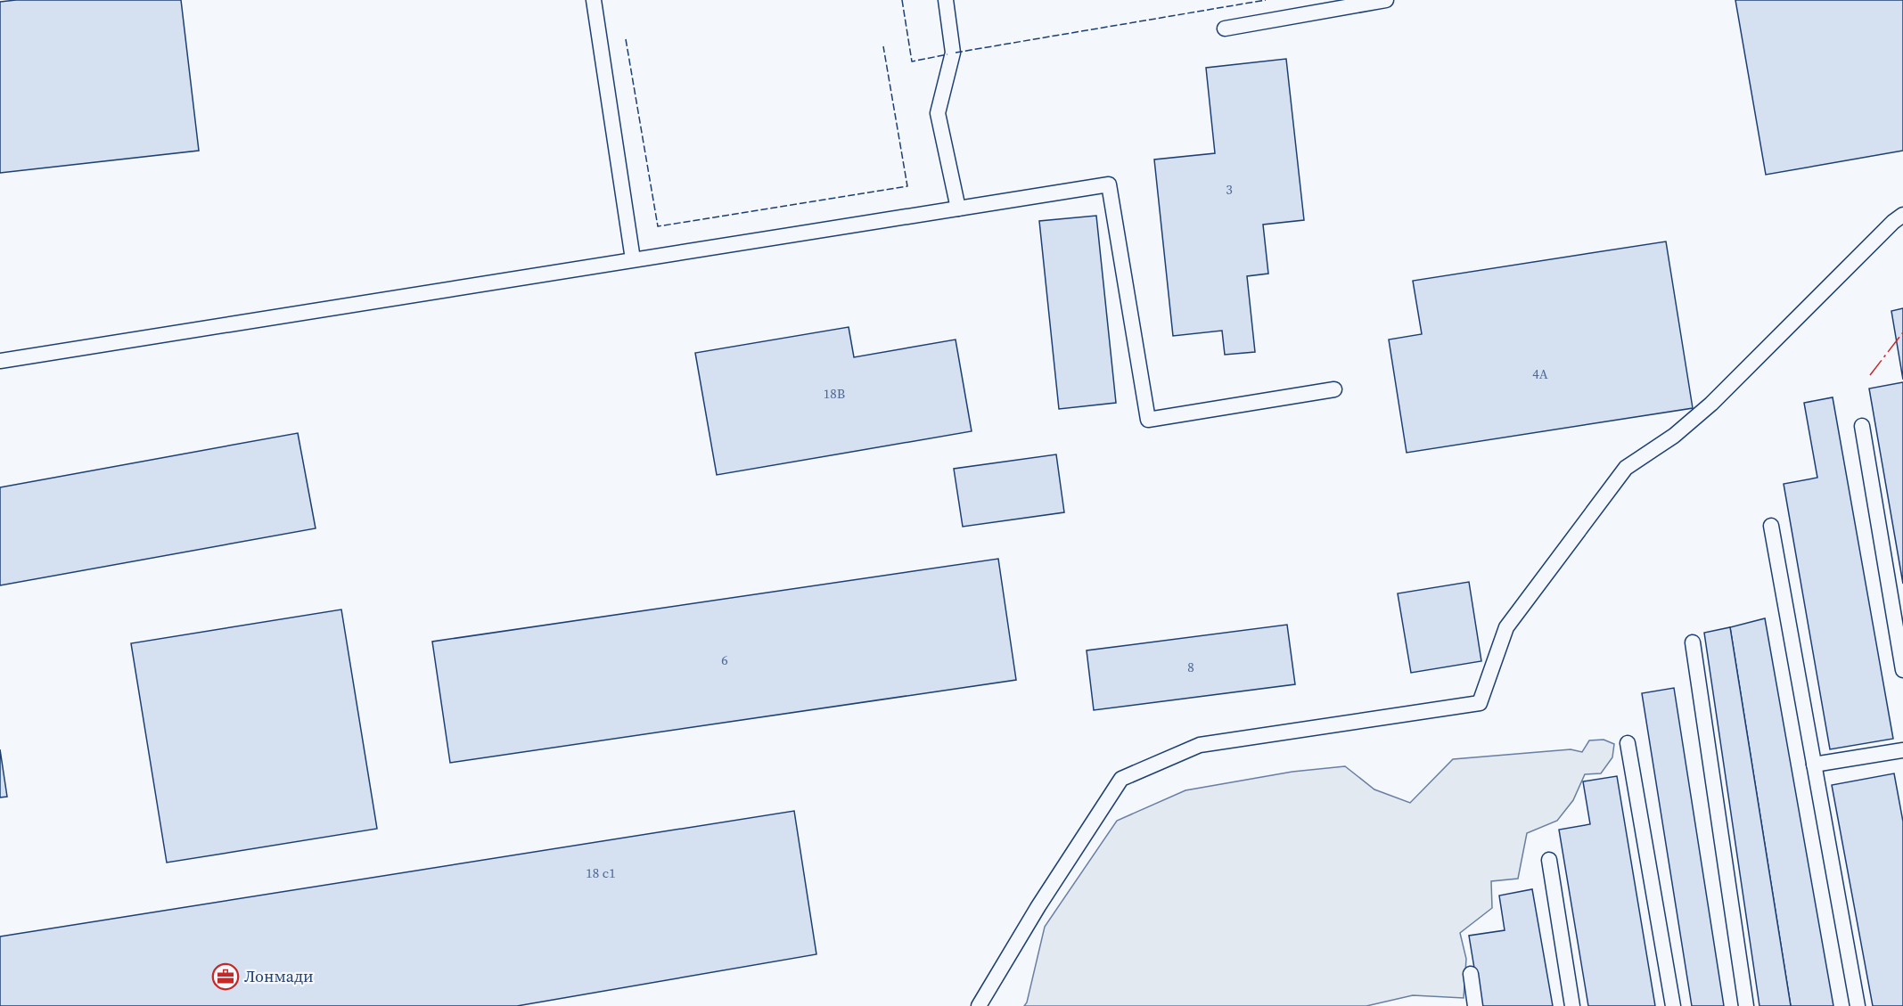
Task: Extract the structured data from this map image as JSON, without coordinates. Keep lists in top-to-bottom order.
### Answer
{
  "places": {
    "office": ["Лонмади"]
  },
  "house_numbers": [
    "3",
    "4А",
    "18В",
    "6",
    "8",
    "18 с1"
  ]
}
